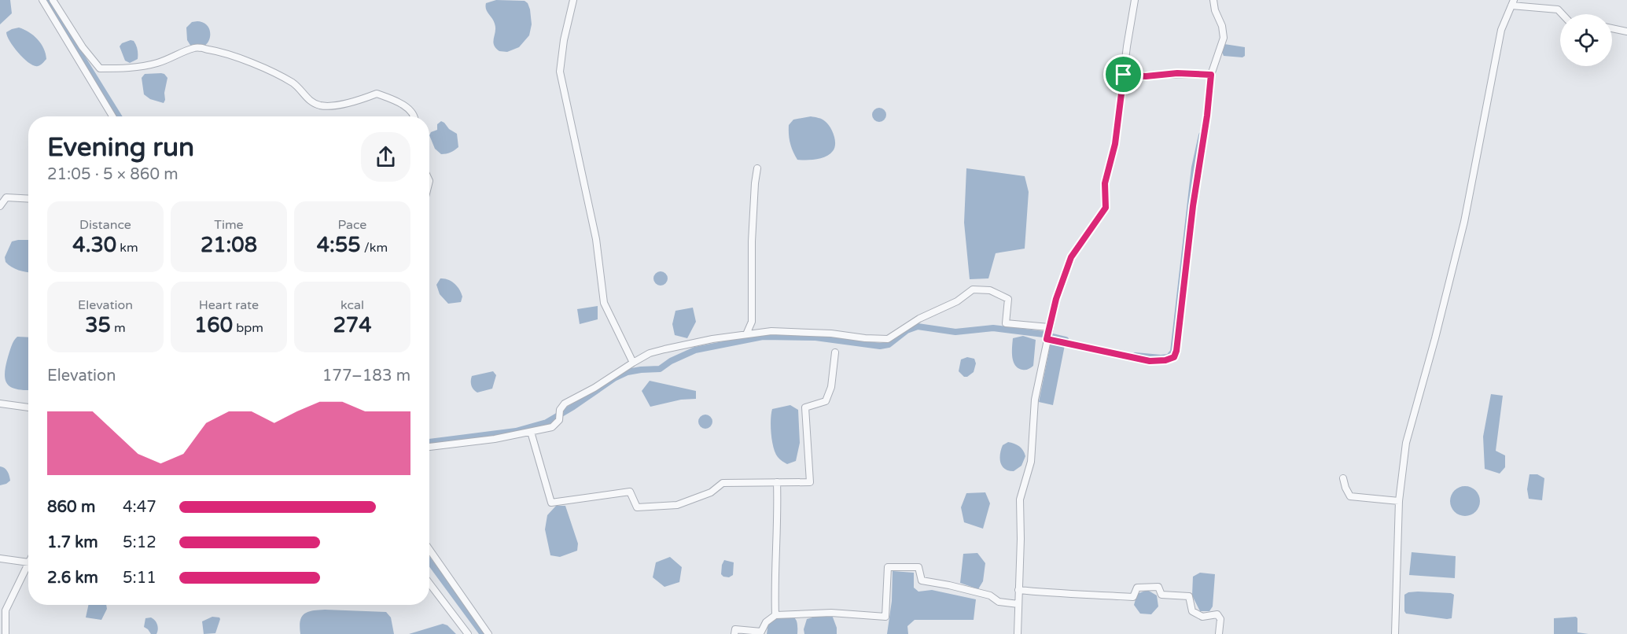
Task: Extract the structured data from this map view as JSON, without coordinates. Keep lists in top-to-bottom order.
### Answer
{
  "page": {
    "heading": ["Evening run", "21:05 · 5 × 860 m"],
    "stats": [
      ["Distance", "4.30 km"],
      ["Time", "21:08"],
      ["Pace", "4:55 /km"],
      ["Elevation", "35 m"],
      ["Heart rate", "160 bpm"],
      ["kcal", "274"]
    ],
    "chart": ["Elevation", "177–183 m"],
    "list": [
      {
        "name": "860 m",
        "note": "4:47"
      },
      {
        "name": "1.7 km",
        "note": "5:12"
      },
      {
        "name": "2.6 km",
        "note": "5:11"
      }
    ]
  }
}
